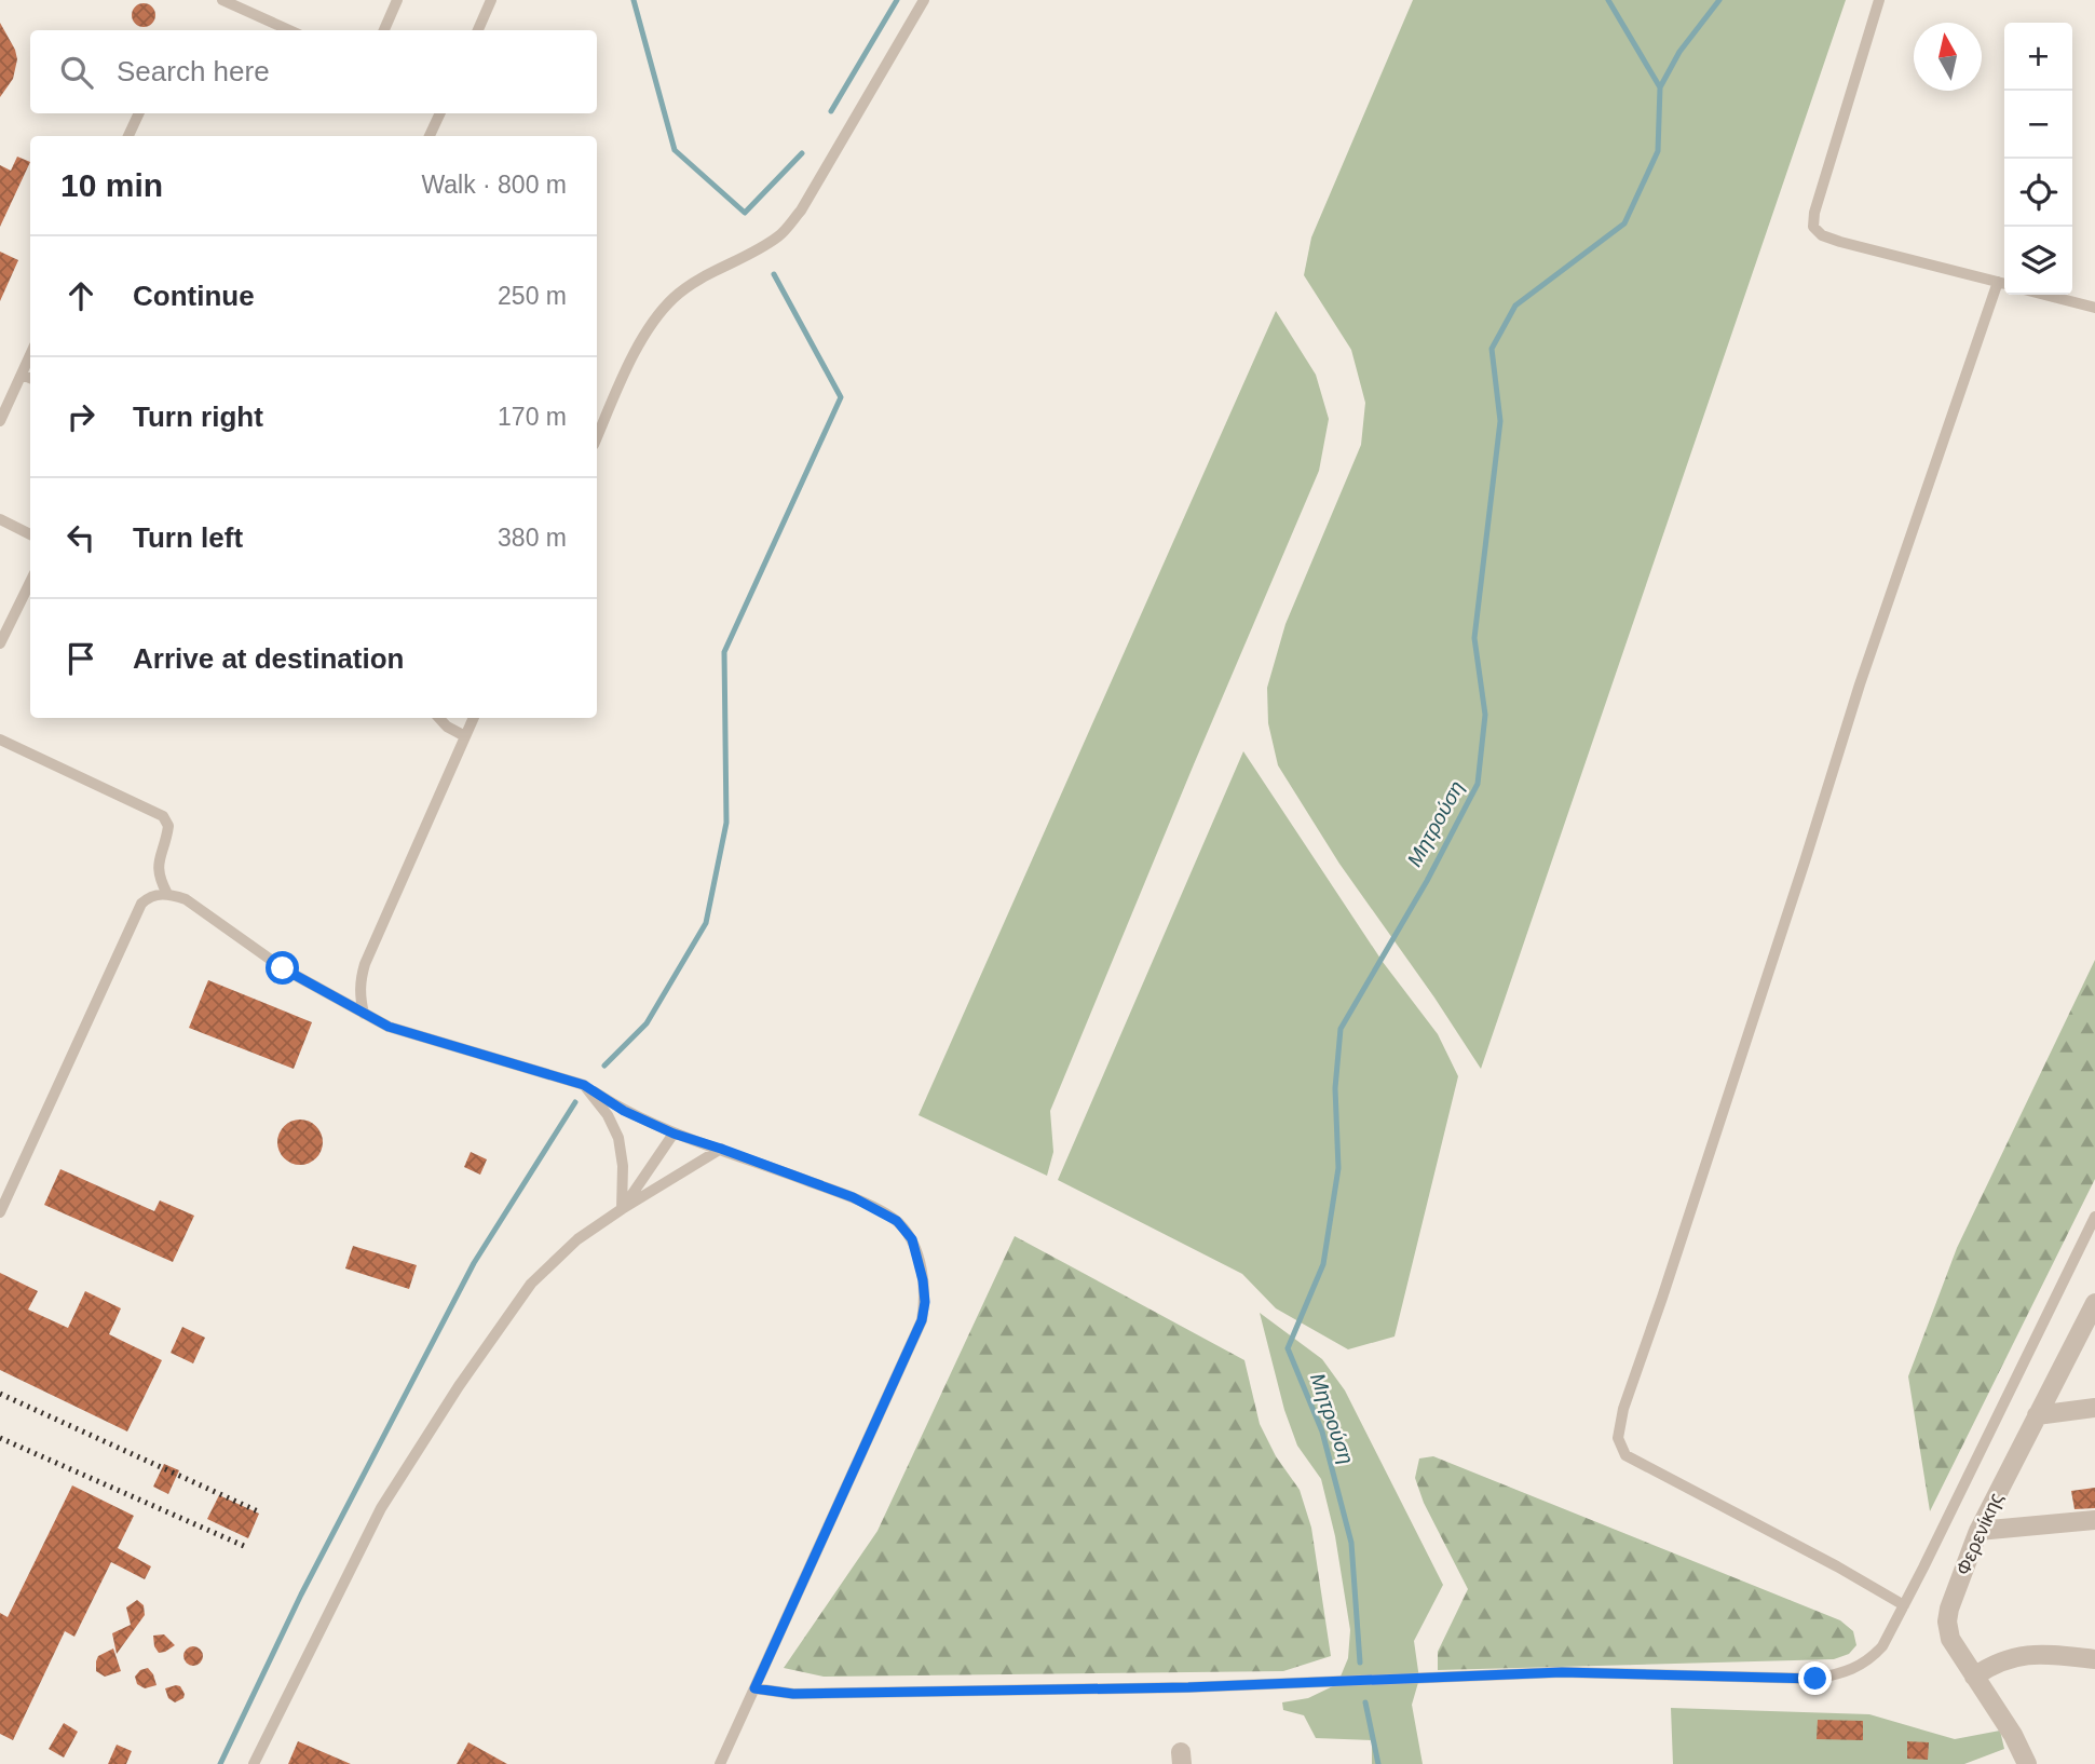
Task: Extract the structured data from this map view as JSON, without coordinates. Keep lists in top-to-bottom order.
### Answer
{
  "streets": {
    "street": ["Φερενίκης"]
  },
  "water": ["Μητρούση"],
  "north": "top",
  "page": {
    "map_buttons": ["+", "−"],
    "search": "Search here",
    "heading": ["10 min", "Walk · 800 m"],
    "list": [
      ["Continue", "250 m"],
      ["Turn right", "170 m"],
      ["Turn left", "380 m"],
      "Arrive at destination"
    ]
  }
}
